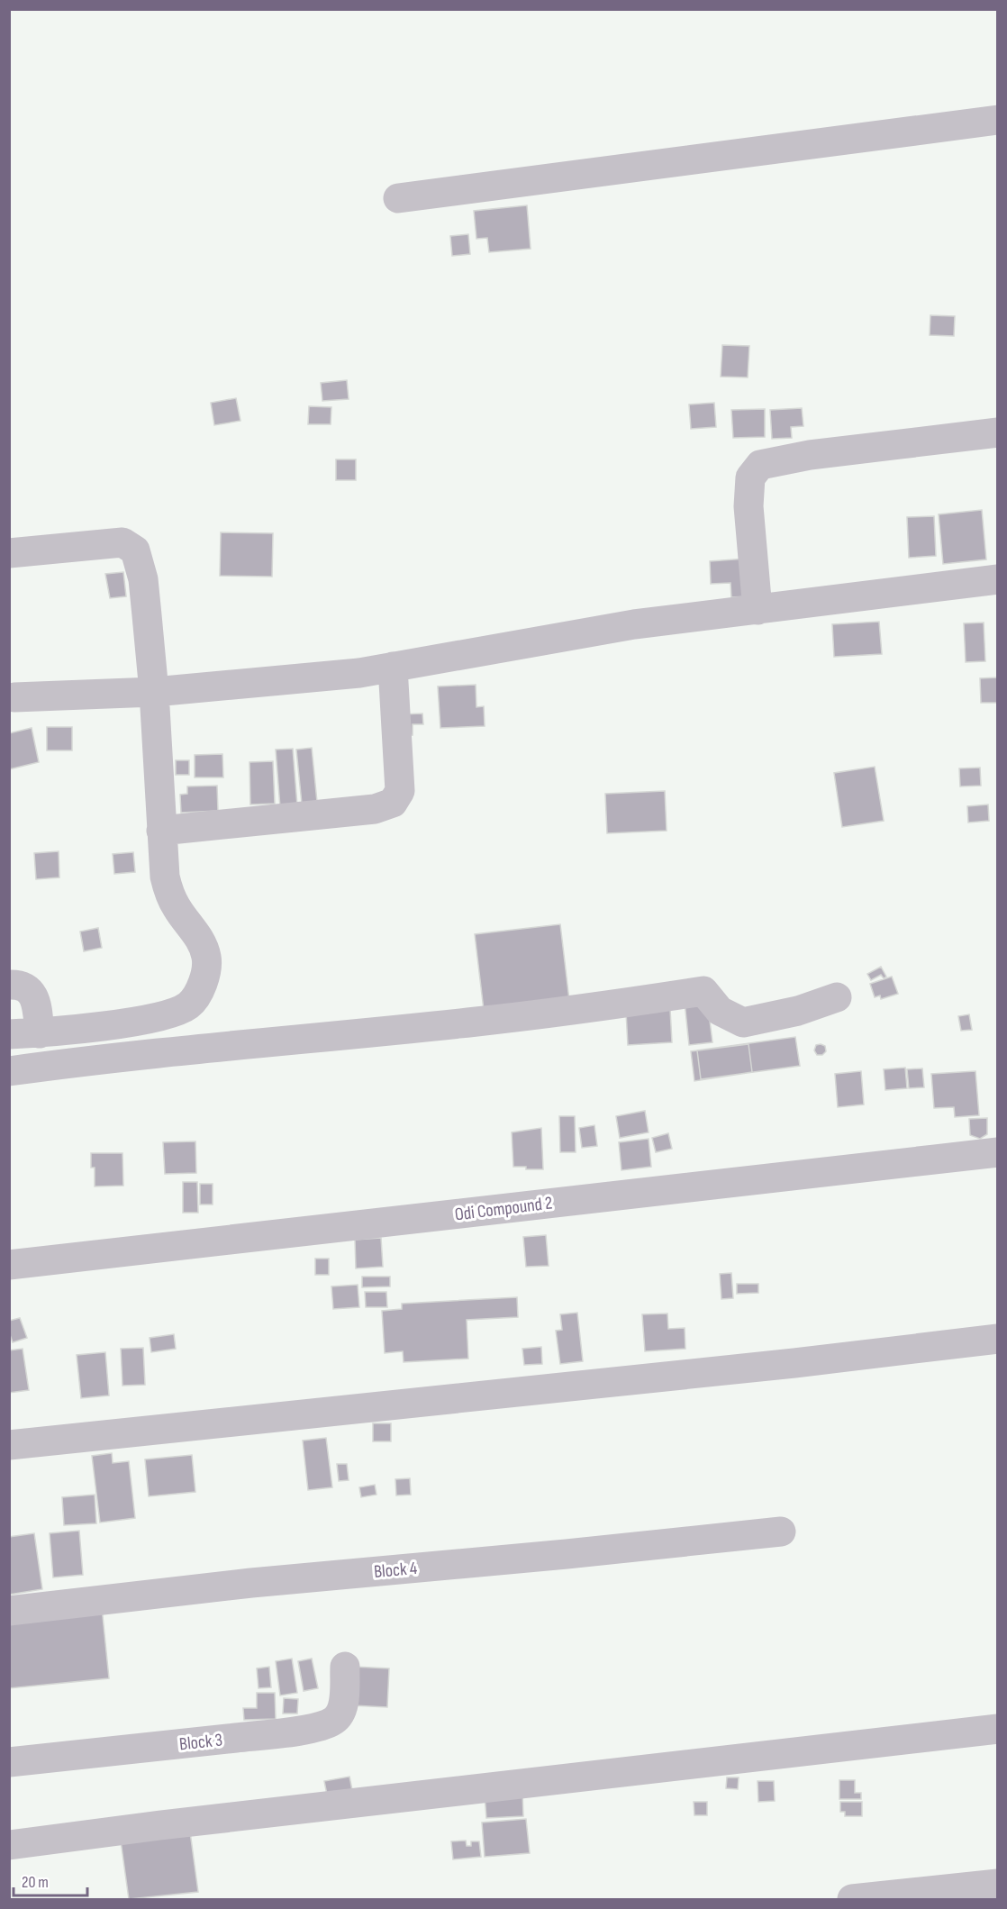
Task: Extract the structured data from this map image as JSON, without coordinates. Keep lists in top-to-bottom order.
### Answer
{
  "streets": {
    "street": ["Odi Compound 2", "Block 4", "Block 3"]
  },
  "scale_bar": "20 m"
}
